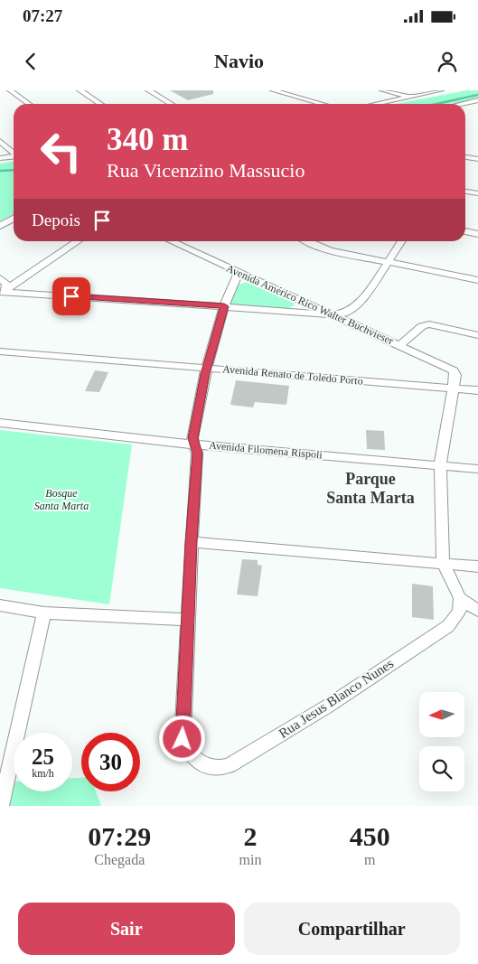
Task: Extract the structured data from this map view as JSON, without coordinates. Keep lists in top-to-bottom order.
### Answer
{
  "streets": {
    "street": [
      "Avenida Américo Rico Walter Buchvieser",
      "Avenida Renato de Toledo Porto",
      "Avenida Filomena Rispoli",
      "Rua Jesus Blanco Nunes"
    ]
  },
  "crossings": [
    ["Avenida Américo Rico Walter Buchvieser", "Avenida Renato de Toledo Porto"]
  ],
  "districts": ["Parque Santa Marta"],
  "parks": ["Bosque Santa Marta"],
  "north": "left",
  "page": {
    "status": "07:27",
    "header": "Navio",
    "turn": ["340 m", "Rua Vicenzino Massucio"],
    "then": "Depois",
    "speed": "25 km/h",
    "limit": "30",
    "eta": [
      "07:29",
      "Chegada",
      "2",
      "min",
      "450",
      "m"
    ],
    "buttons": ["Sair", "Compartilhar"]
  }
}
